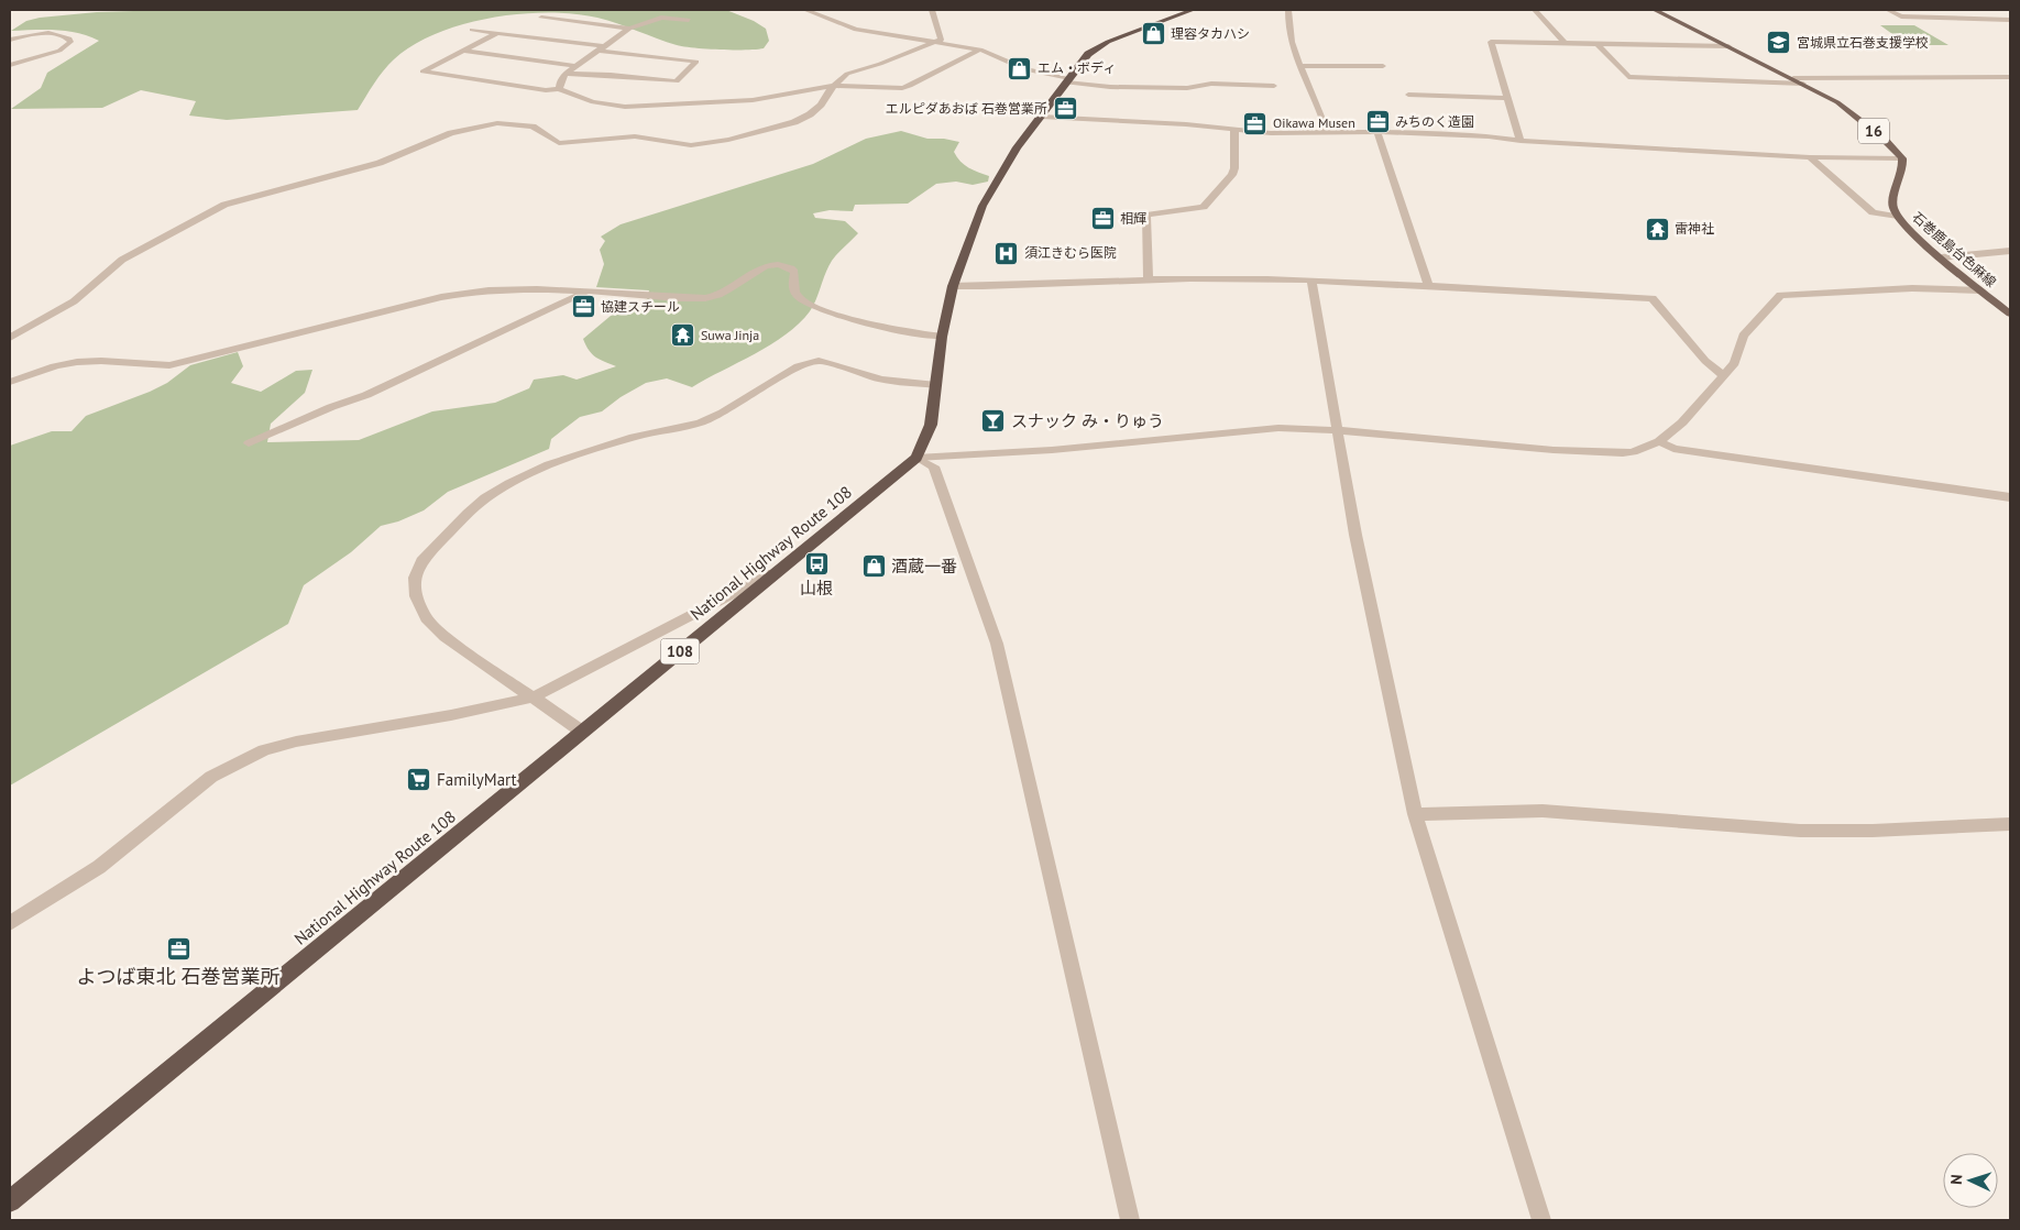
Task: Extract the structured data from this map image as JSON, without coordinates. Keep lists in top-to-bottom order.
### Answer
{
  "streets": {
    "highway": ["National Highway Route 108", "108"],
    "main road": ["16", "石巻鹿島台色麻線"]
  },
  "crossings": [
    ["16", "石巻鹿島台色麻線"]
  ],
  "places": {
    "shop": ["理容タカハシ", "エム・ボディ", "酒蔵一番"],
    "school or university": ["宮城県立石巻支援学校"],
    "office": [
      "エルピダあおば 石巻営業所",
      "みちのく造園",
      "Oikawa Musen",
      "相輝",
      "協建スチール",
      "よつば東北 石巻営業所"
    ],
    "temple": ["雷神社", "Suwa Jinja"],
    "hospital": ["須江きむら医院"],
    "bar": ["スナック み・りゅう"],
    "bus stop": ["山根"],
    "supermarket": ["FamilyMart"]
  },
  "north": "left"
}
